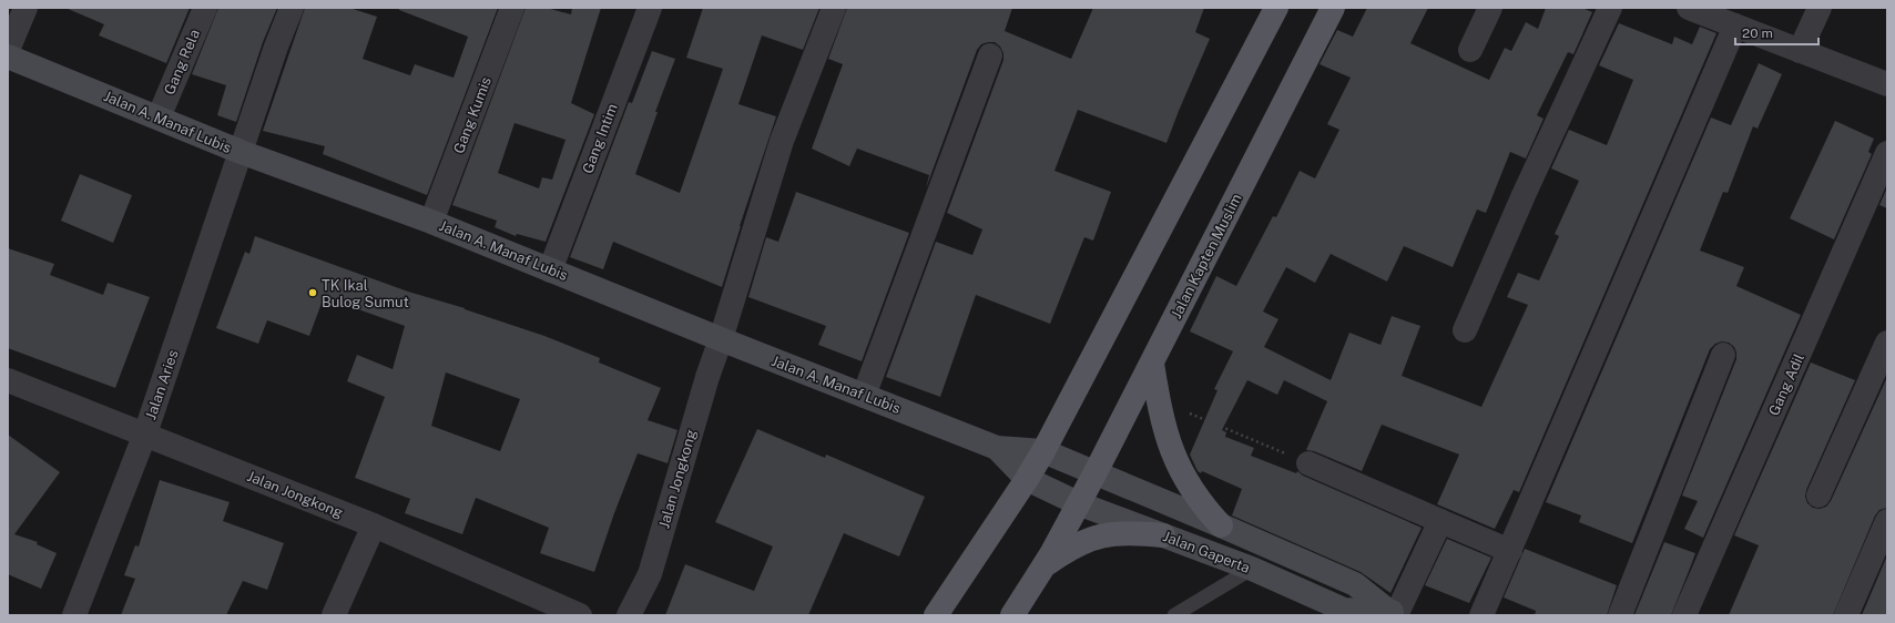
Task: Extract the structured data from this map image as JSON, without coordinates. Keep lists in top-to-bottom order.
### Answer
{
  "streets": {
    "main road": ["Jalan Kapten Muslim"],
    "street": [
      "Gang Rela",
      "Gang Kumis",
      "Jalan A. Manaf Lubis",
      "Gang Intim",
      "Jalan Aries",
      "Gang Adil",
      "Jalan Jongkong",
      "Jalan Gaperta"
    ]
  },
  "crossings": [
    ["Gang Rela", "Jalan A. Manaf Lubis"],
    ["Gang Kumis", "Jalan A. Manaf Lubis"],
    ["Jalan A. Manaf Lubis", "Gang Intim"],
    ["Jalan A. Manaf Lubis", "Jalan Aries"],
    ["Jalan A. Manaf Lubis", "Jalan Jongkong"],
    ["Jalan A. Manaf Lubis", "Jalan Gaperta"],
    ["Jalan Kapten Muslim", "Jalan Gaperta"],
    ["Jalan Aries", "Jalan Jongkong"]
  ],
  "places": ["TK Ikal Bulog Sumut"],
  "scale_bar": "20 m"
}
